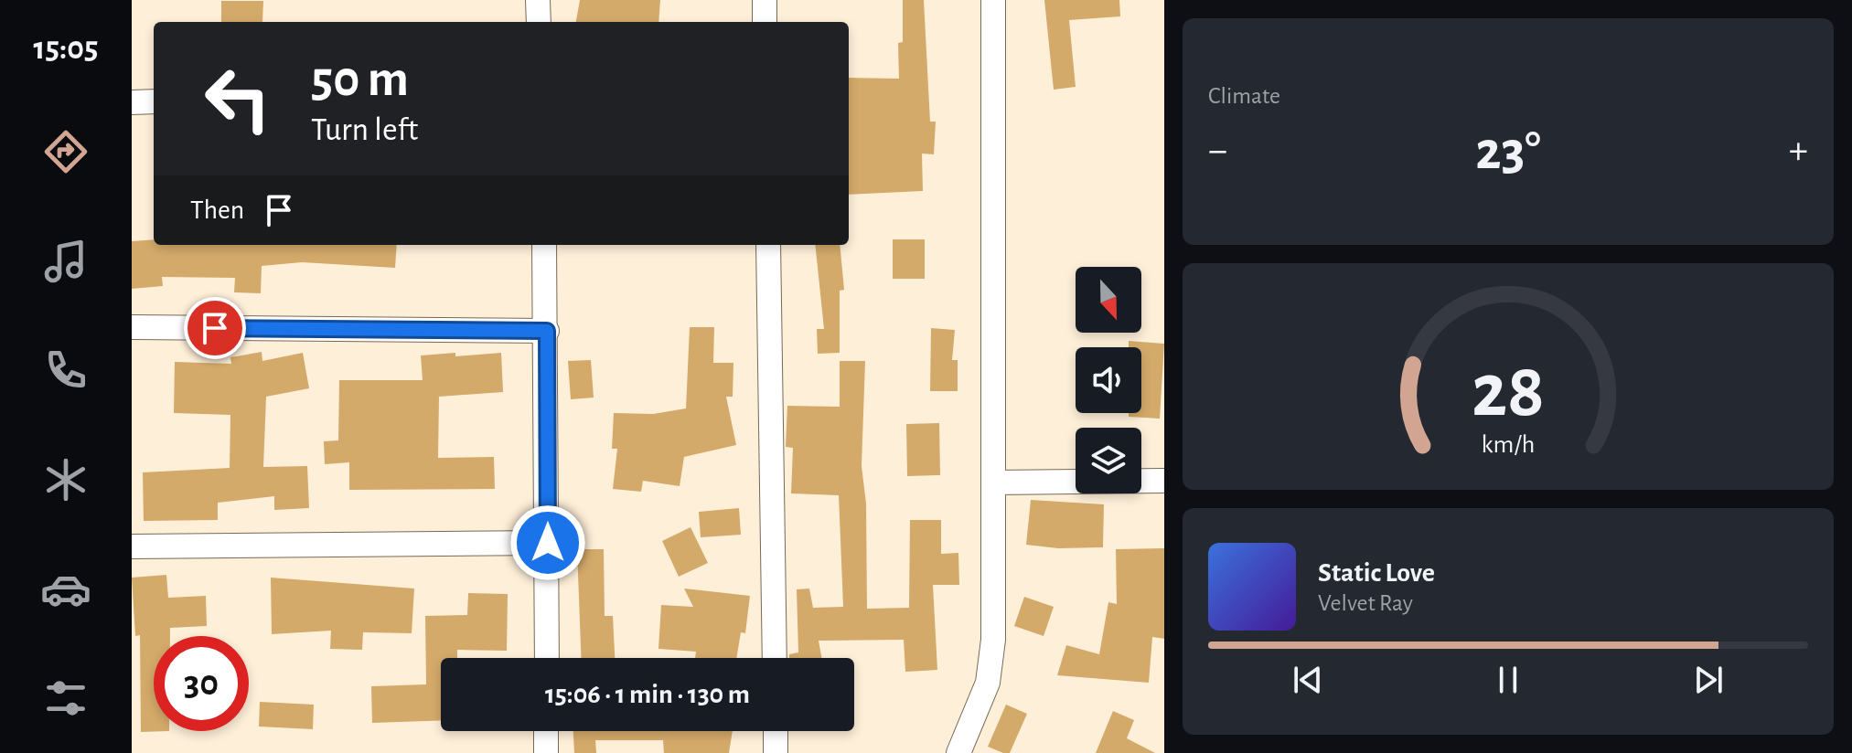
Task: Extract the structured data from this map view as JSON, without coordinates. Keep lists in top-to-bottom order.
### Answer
{
  "north": "bottom",
  "page": {
    "tabs": "15:05",
    "tile": "Climate",
    "turn": ["50 m", "Turn left"],
    "heat": ["−", "23°", "+"],
    "then": "Then",
    "song": ["Static Love", "Velvet Ray"],
    "limit": "30",
    "trip": "15:06 · 1 min · 130 m",
    "gauge": ["28", "km/h"]
  }
}
